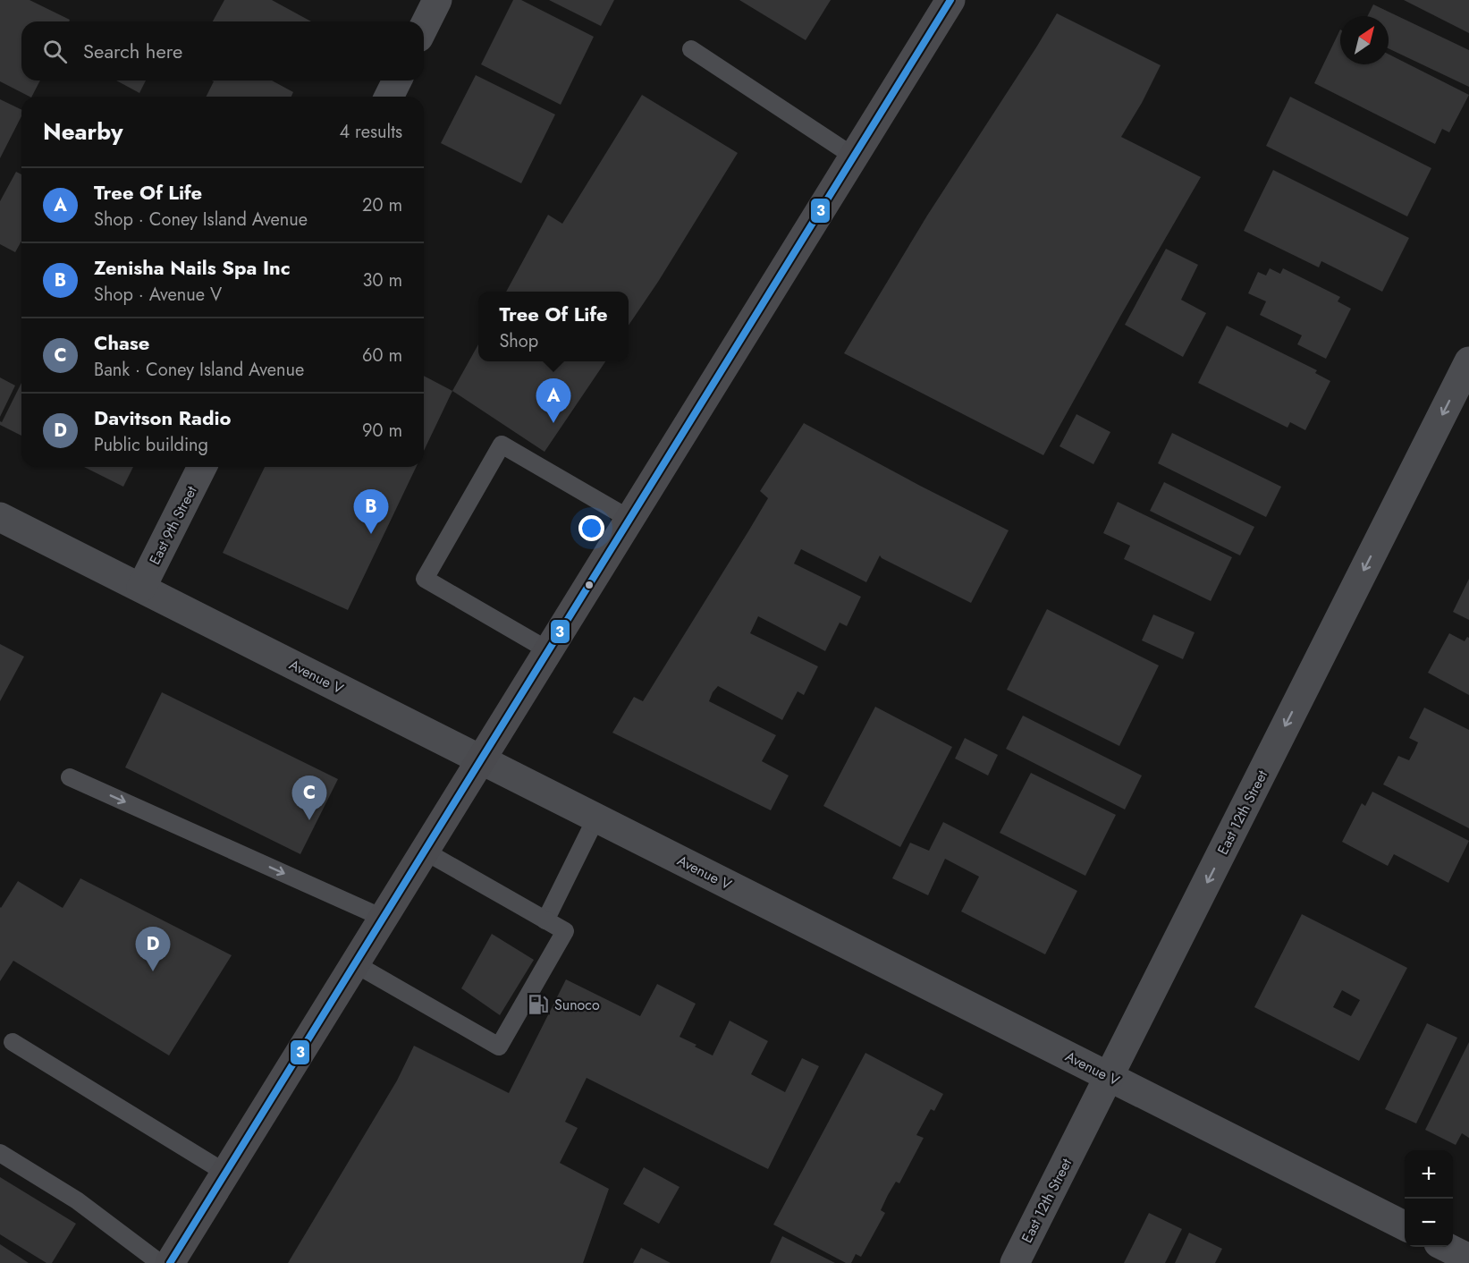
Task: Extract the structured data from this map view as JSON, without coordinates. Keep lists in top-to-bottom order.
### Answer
{
  "streets": {
    "street": ["East 9th Street", "Avenue V", "East 12th Street"]
  },
  "crossings": [
    ["East 9th Street", "Avenue V"],
    ["Avenue V", "East 12th Street"]
  ],
  "one_way": ["East 12th Street"],
  "places": {
    "fuel station": ["Sunoco"]
  },
  "lines": ["transit line 3"],
  "north": "top right",
  "page": {
    "search": "Search here",
    "heading": ["Nearby", "4 results"],
    "list": [
      {
        "mark": "A",
        "name": "Tree Of Life",
        "note": "Shop · Coney Island Avenue",
        "value": "20 m"
      },
      {
        "mark": "B",
        "name": "Zenisha Nails Spa Inc",
        "note": "Shop · Avenue V",
        "value": "30 m"
      },
      {
        "mark": "C",
        "name": "Chase",
        "note": "Bank · Coney Island Avenue",
        "value": "60 m"
      },
      {
        "mark": "D",
        "name": "Davitson Radio",
        "note": "Public building",
        "value": "90 m"
      }
    ],
    "popup": ["Tree Of Life", "Shop"],
    "pins": [
      "A",
      "B",
      "C",
      "D"
    ],
    "map_buttons": ["+", "−"]
  }
}
